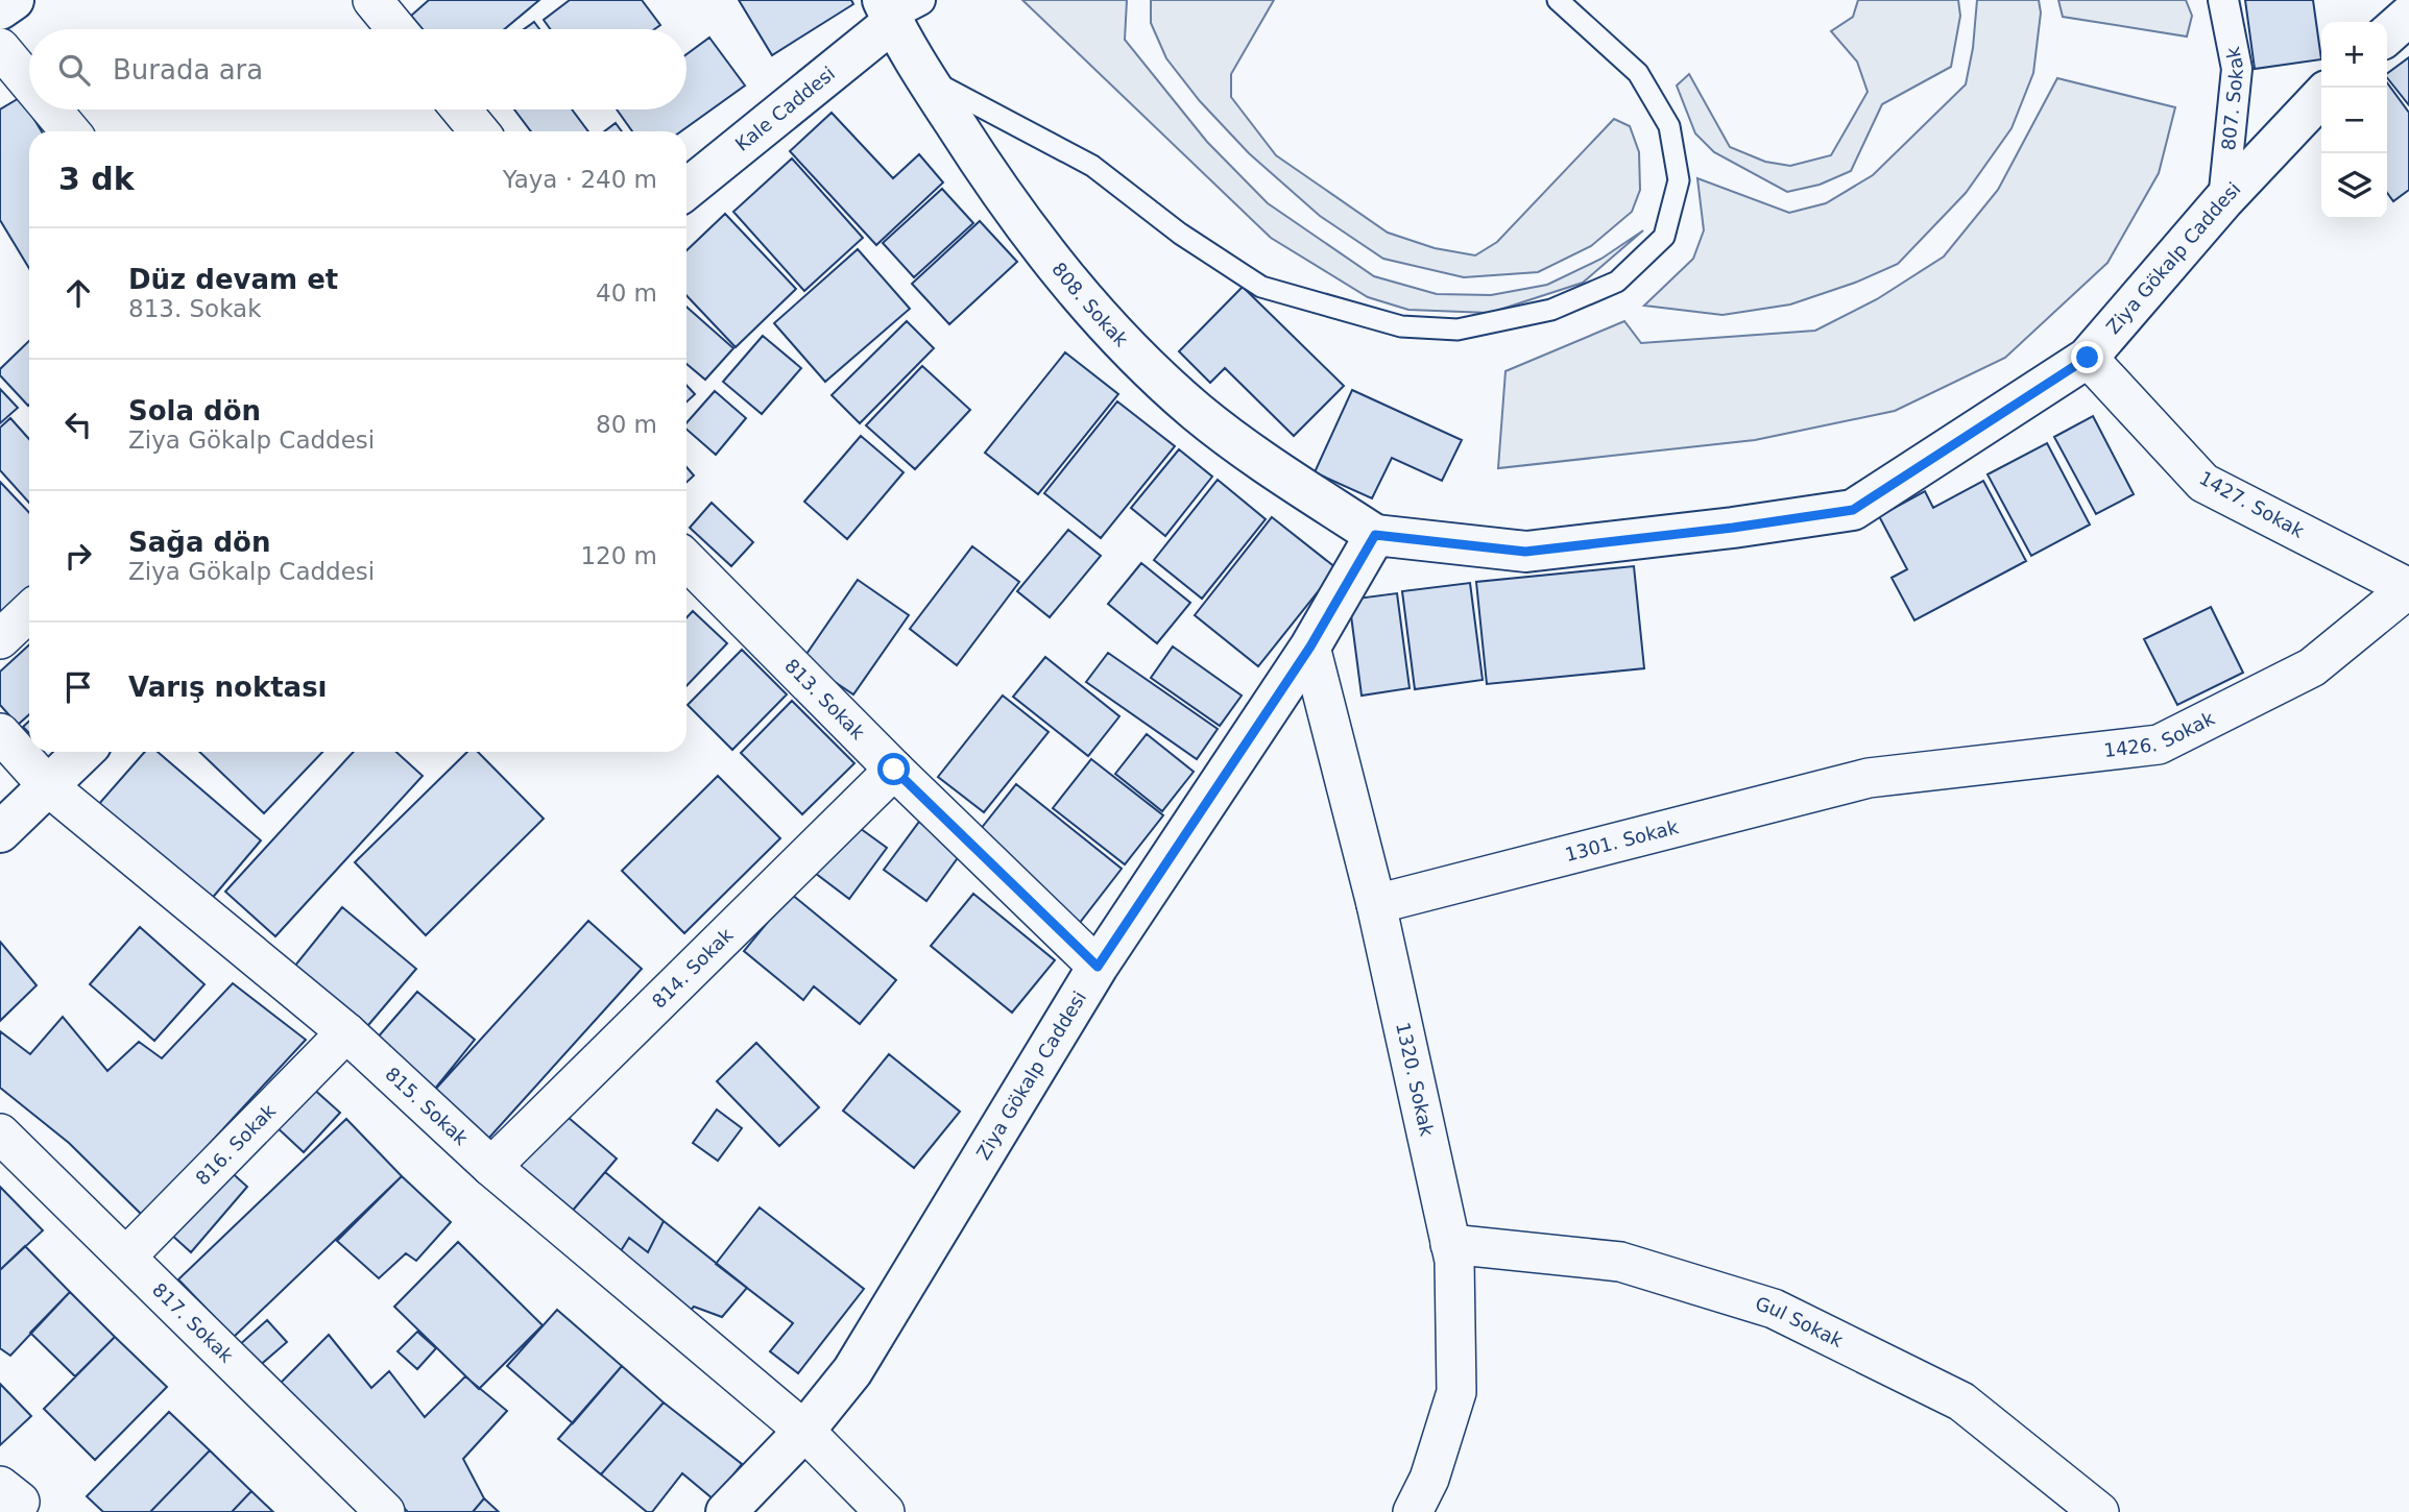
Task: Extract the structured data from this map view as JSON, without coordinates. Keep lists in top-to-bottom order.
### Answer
{
  "streets": {
    "street": [
      "807. Sokak",
      "Kale Caddesi",
      "Ziya Gökalp Caddesi",
      "808. Sokak",
      "1427. Sokak",
      "813. Sokak",
      "1426. Sokak",
      "1301. Sokak",
      "814. Sokak",
      "1320. Sokak",
      "815. Sokak",
      "816. Sokak",
      "817. Sokak",
      "Gul Sokak"
    ]
  },
  "crossings": [
    ["807. Sokak", "Ziya Gökalp Caddesi"],
    ["Kale Caddesi", "808. Sokak"],
    ["Ziya Gökalp Caddesi", "808. Sokak"],
    ["Ziya Gökalp Caddesi", "1427. Sokak"],
    ["Ziya Gökalp Caddesi", "813. Sokak"],
    ["Ziya Gökalp Caddesi", "1320. Sokak"],
    ["Ziya Gökalp Caddesi", "815. Sokak"],
    ["1427. Sokak", "1426. Sokak"],
    ["813. Sokak", "814. Sokak"],
    ["1426. Sokak", "1301. Sokak"],
    ["1301. Sokak", "1320. Sokak"],
    ["814. Sokak", "815. Sokak"],
    ["1320. Sokak", "Gul Sokak"],
    ["815. Sokak", "816. Sokak"],
    ["816. Sokak", "817. Sokak"]
  ],
  "page": {
    "map_buttons": ["+", "−"],
    "search": "Burada ara",
    "heading": ["3 dk", "Yaya · 240 m"],
    "list": [
      ["Düz devam et", "813. Sokak", "40 m"],
      ["Sola dön", "Ziya Gökalp Caddesi", "80 m"],
      ["Sağa dön", "Ziya Gökalp Caddesi", "120 m"],
      "Varış noktası"
    ]
  }
}
